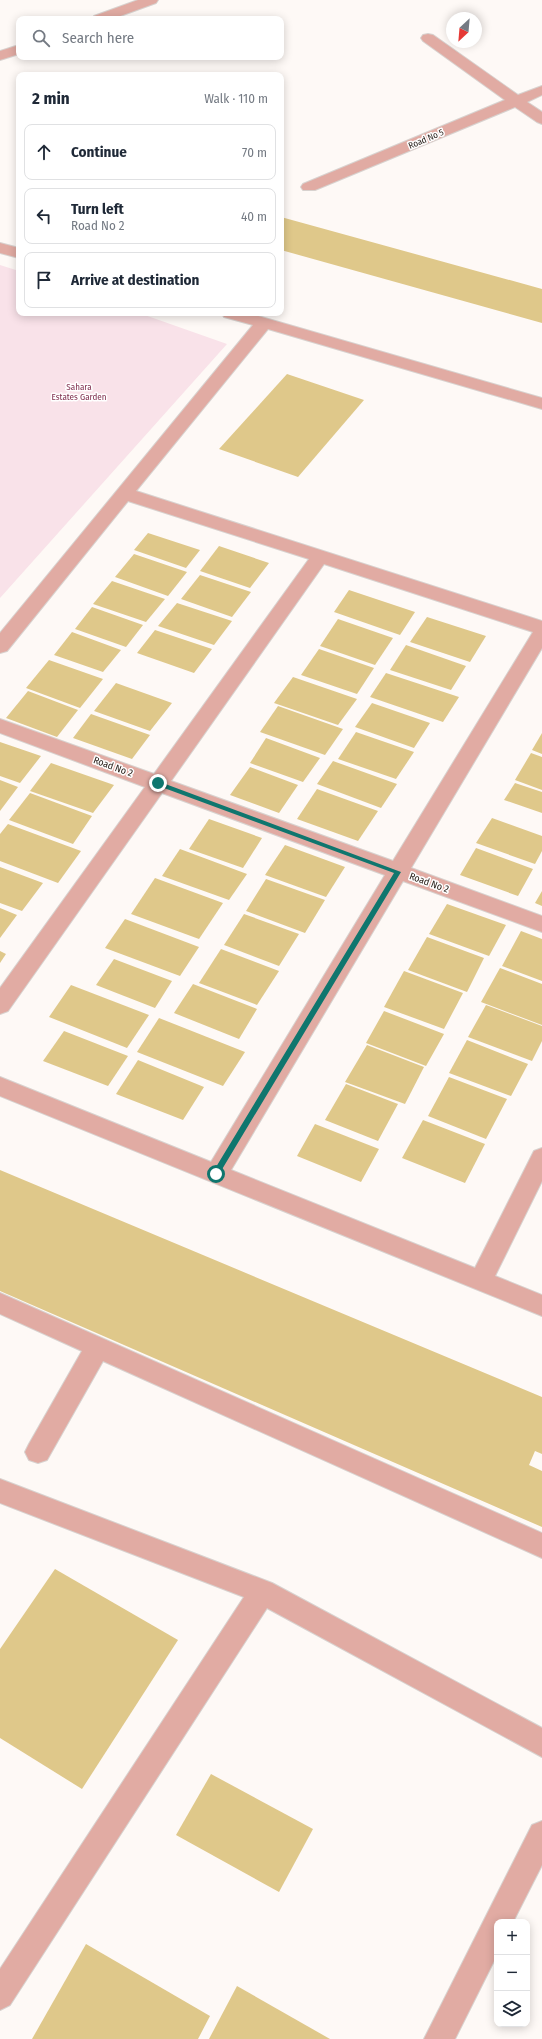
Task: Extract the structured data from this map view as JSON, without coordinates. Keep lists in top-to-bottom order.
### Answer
{
  "streets": {
    "street": ["Road No 5", "Road No 2"]
  },
  "parks": ["Sahara Estates Garden"],
  "north": "bottom left",
  "page": {
    "search": "Search here",
    "heading": ["2 min", "Walk · 110 m"],
    "list": [
      ["Continue", "70 m"],
      ["Turn left", "Road No 2", "40 m"],
      "Arrive at destination"
    ],
    "map_buttons": ["+", "−"]
  }
}
